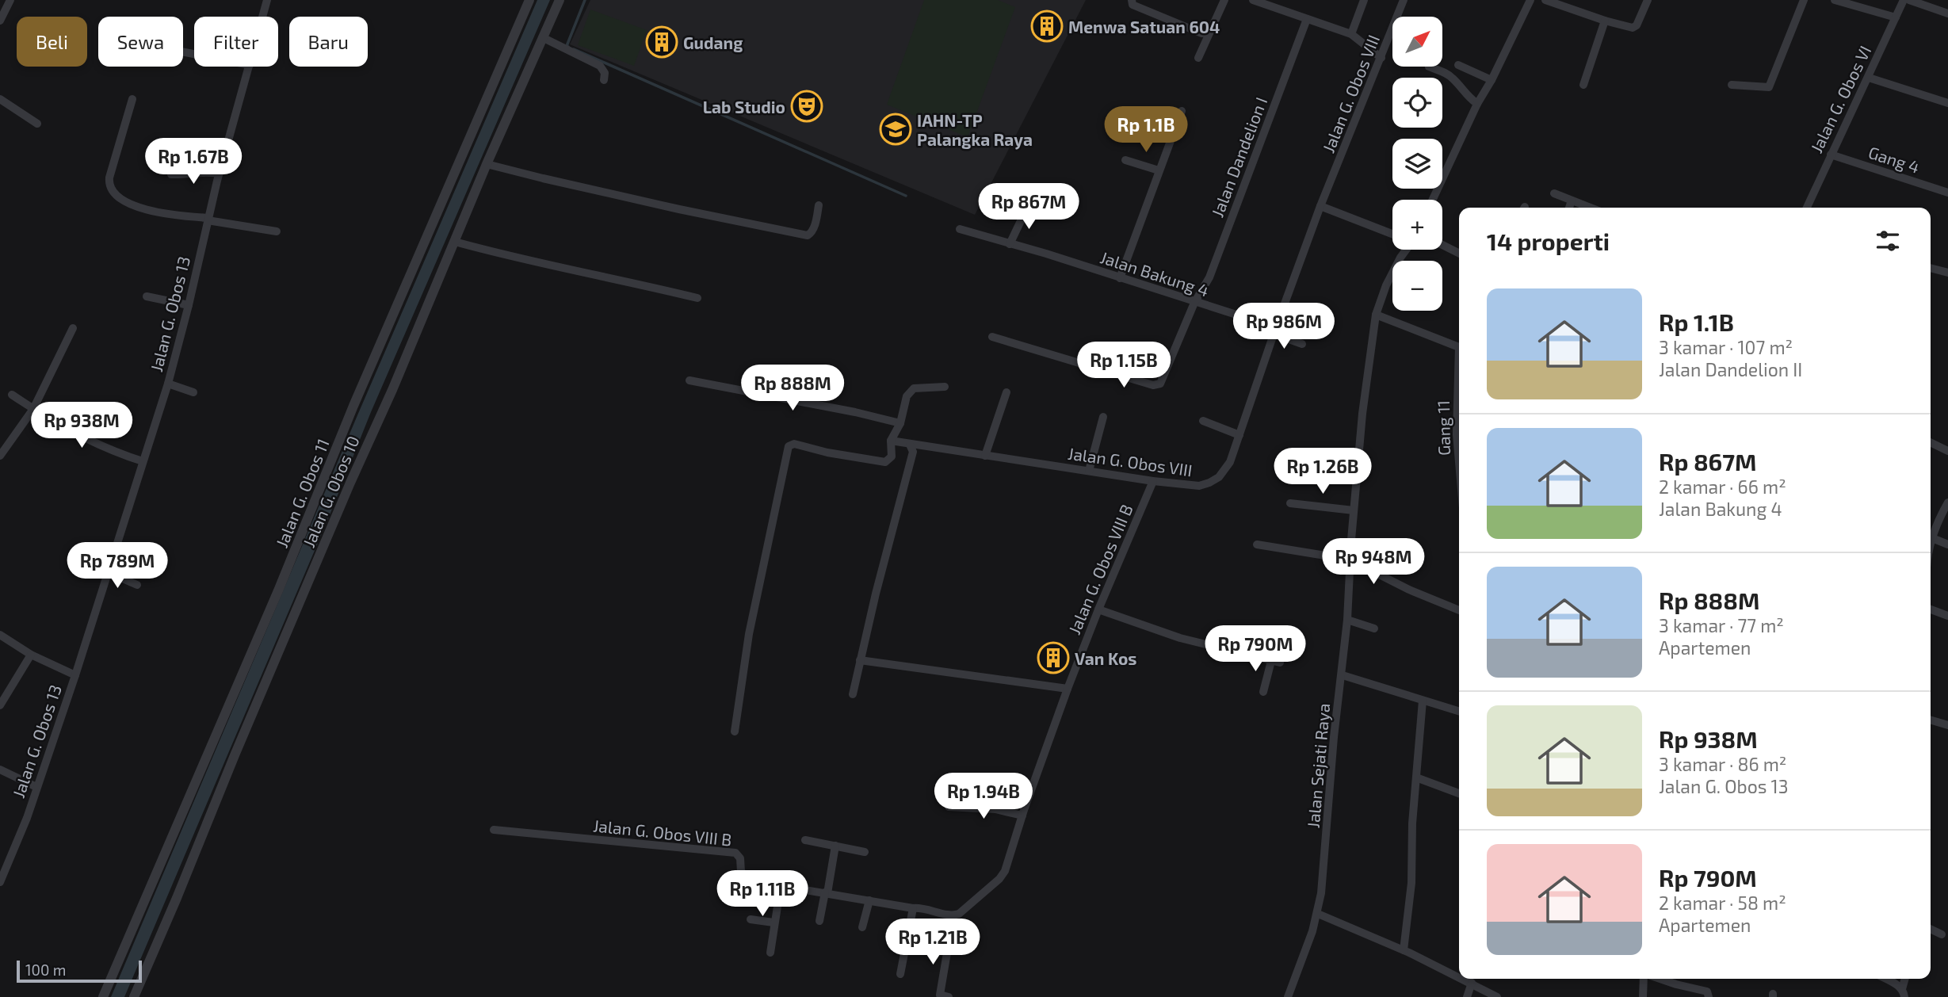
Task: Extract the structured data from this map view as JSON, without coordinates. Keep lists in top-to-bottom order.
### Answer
{
  "streets": {
    "street": [
      "Jalan G. Obos VIII",
      "Jalan G. Obos VI",
      "Jalan Dandelion I",
      "Gang 4",
      "Jalan Bakung 4",
      "Jalan G. Obos 13",
      "Jalan G. Obos 10",
      "Jalan G. Obos 11",
      "Jalan G. Obos VIII B",
      "Jalan Sejati Raya"
    ]
  },
  "crossings": [
    ["Jalan G. Obos VIII", "Jalan Bakung 4"],
    ["Jalan G. Obos VIII", "Jalan G. Obos VIII B"],
    ["Jalan G. Obos VI", "Gang 4"],
    ["Jalan Dandelion I", "Jalan Bakung 4"]
  ],
  "places": {
    "building": ["Menwa Satuan 604", "Gudang", "Van Kos"],
    "theatre": ["Lab Studio"],
    "school or university": ["IAHN-TP Palangka Raya"]
  },
  "scale_bar": "100 m",
  "north": "top right",
  "page": {
    "map_buttons": ["+", "−"],
    "chip": [
      "Beli",
      "Sewa",
      "Filter",
      "Baru"
    ],
    "price": [
      "Rp 1.1B",
      "Rp 1.67B",
      "Rp 867M",
      "Rp 986M",
      "Rp 1.15B",
      "Rp 888M",
      "Rp 938M",
      "Rp 1.26B",
      "Rp 948M",
      "Rp 789M",
      "Rp 790M",
      "Rp 1.94B",
      "Rp 1.11B",
      "Rp 1.21B"
    ],
    "heading": "14 properti",
    "list": [
      {
        "name": "Rp 1.1B",
        "note": "3 kamar · 107 m² · Jalan Dandelion II"
      },
      {
        "name": "Rp 867M",
        "note": "2 kamar · 66 m² · Jalan Bakung 4"
      },
      {
        "name": "Rp 888M",
        "note": "3 kamar · 77 m² · Apartemen"
      },
      {
        "name": "Rp 938M",
        "note": "3 kamar · 86 m² · Jalan G. Obos 13"
      },
      {
        "name": "Rp 790M",
        "note": "2 kamar · 58 m² · Apartemen"
      }
    ],
    "scale": "100 m"
  }
}
